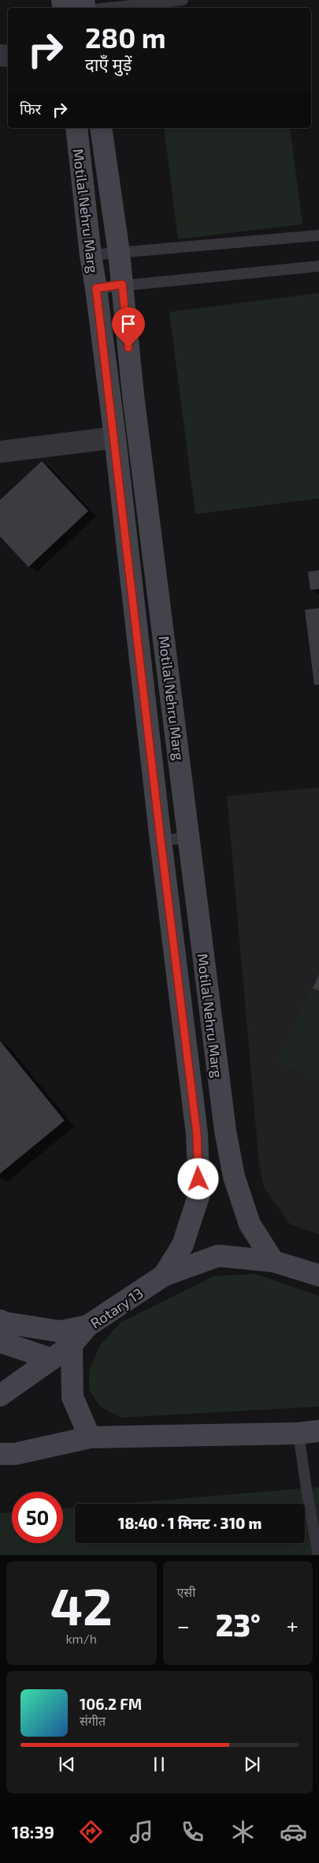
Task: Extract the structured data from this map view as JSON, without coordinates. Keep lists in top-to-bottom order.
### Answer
{
  "streets": {
    "main road": ["Motilal Nehru Marg", "Rotary 13"]
  },
  "crossings": [
    ["Motilal Nehru Marg", "Rotary 13"]
  ],
  "page": {
    "turn": ["280 m", "दाएँ मुड़ें"],
    "then": "फिर",
    "limit": "50",
    "trip": "18:40 · 1 मिनट · 310 m",
    "tile": [
      ["42", "km/h"],
      "एसी"
    ],
    "heat": ["−", "23°", "+"],
    "song": ["106.2 FM", "संगीत"],
    "tabs": "18:39"
  }
}
